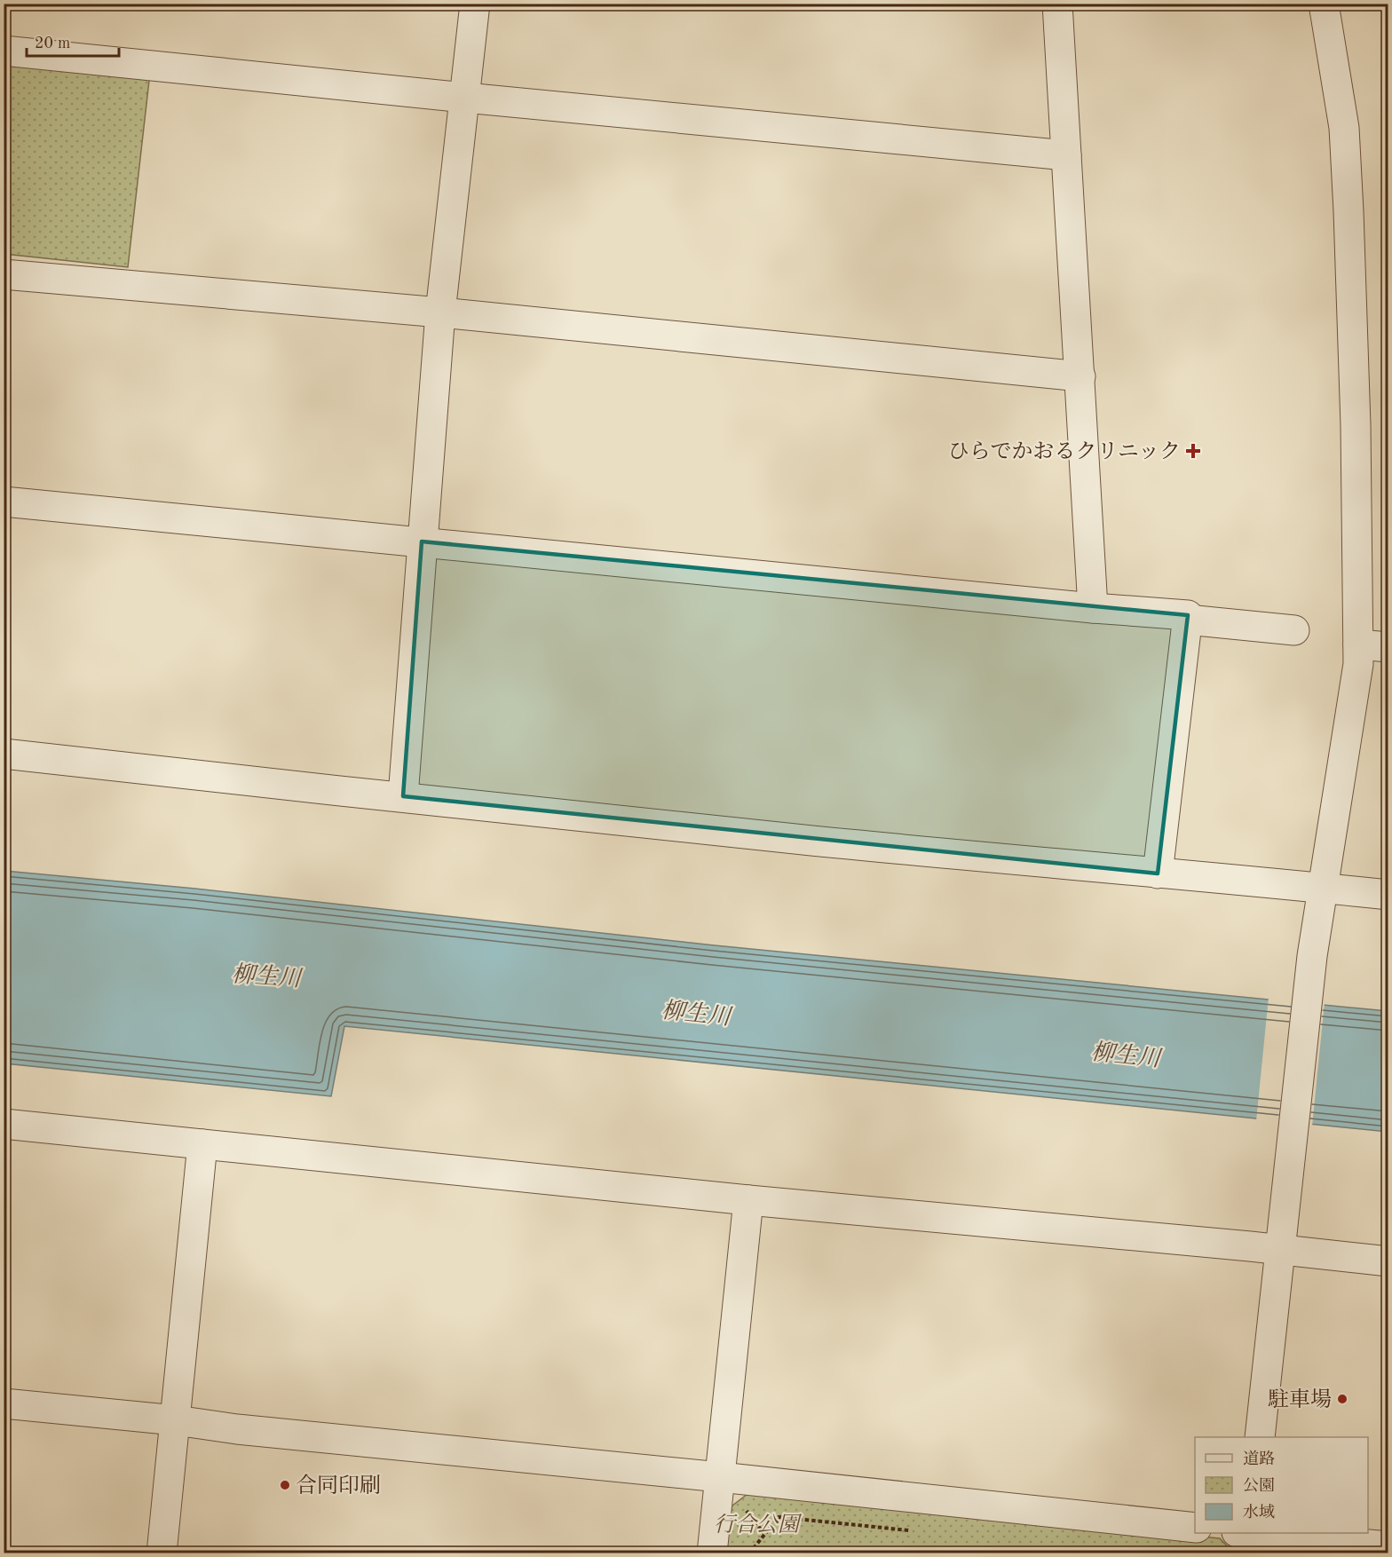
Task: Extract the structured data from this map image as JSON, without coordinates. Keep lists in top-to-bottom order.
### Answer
{
  "water": ["柳生川"],
  "parks": ["行合公園"],
  "places": {
    "health": ["ひらでかおるクリニック"],
    "other": ["駐車場", "合同印刷"]
  },
  "legend": ["道路", "公園", "水域"],
  "scale_bar": "20 m"
}
